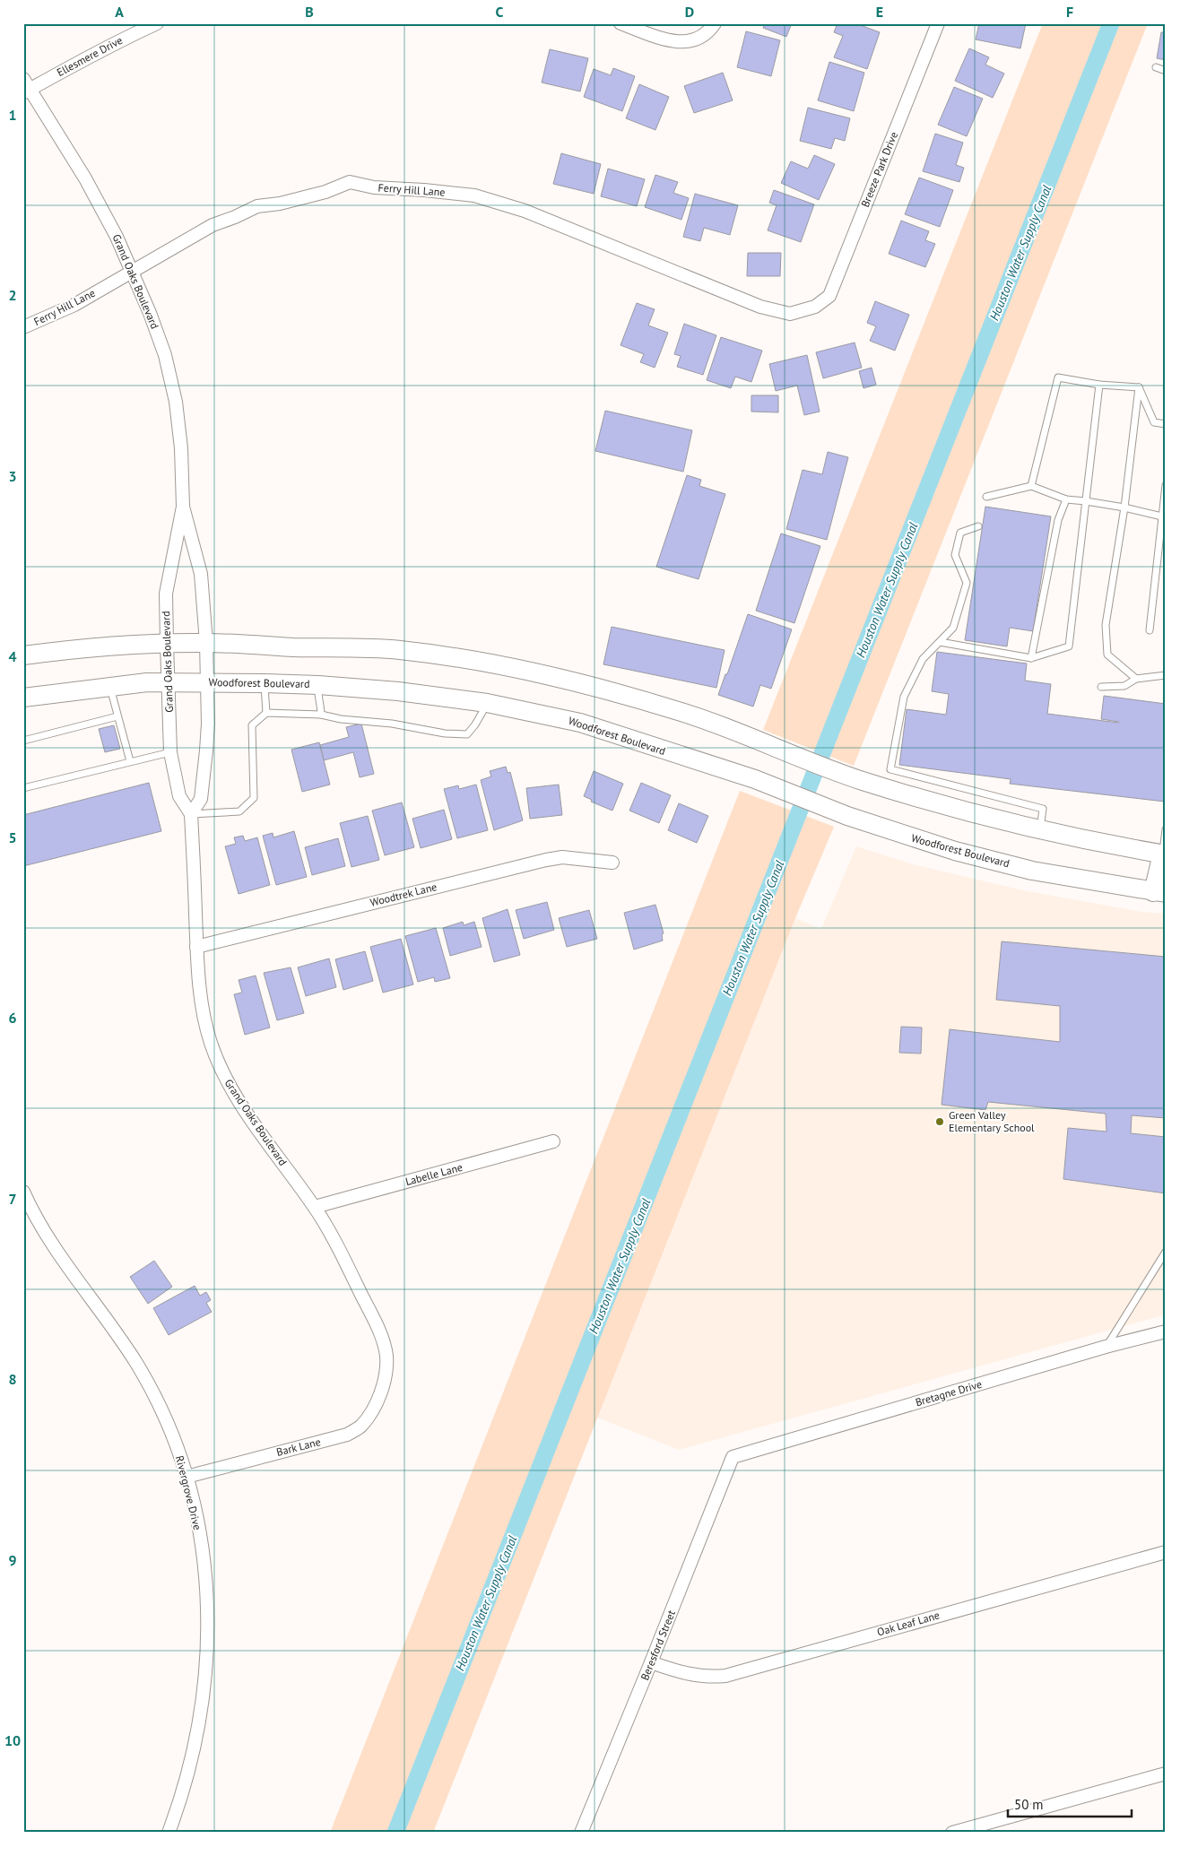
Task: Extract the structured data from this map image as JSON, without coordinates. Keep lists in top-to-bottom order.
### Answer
{
  "streets": {
    "main road": ["Woodforest Boulevard"],
    "street": [
      "Ellesmere Drive",
      "Breeze Park Drive",
      "Ferry Hill Lane",
      "Grand Oaks Boulevard",
      "Woodtrek Lane",
      "Labelle Lane",
      "Bretagne Drive",
      "Bark Lane",
      "Rivergrove Drive",
      "Oak Leaf Lane",
      "Beresford Street"
    ]
  },
  "crossings": [
    ["Ellesmere Drive", "Grand Oaks Boulevard"],
    ["Breeze Park Drive", "Ferry Hill Lane"],
    ["Ferry Hill Lane", "Grand Oaks Boulevard"],
    ["Grand Oaks Boulevard", "Woodforest Boulevard"],
    ["Grand Oaks Boulevard", "Woodtrek Lane"],
    ["Grand Oaks Boulevard", "Labelle Lane"],
    ["Grand Oaks Boulevard", "Bark Lane"],
    ["Bretagne Drive", "Beresford Street"],
    ["Bark Lane", "Rivergrove Drive"],
    ["Oak Leaf Lane", "Beresford Street"]
  ],
  "water": ["Houston Water Supply Canal"],
  "places": ["Green Valley Elementary School"],
  "scale_bar": "50 m",
  "grid": {
    "columns": [
      "A",
      "B",
      "C",
      "D",
      "E",
      "F"
    ],
    "rows": [
      "1",
      "2",
      "3",
      "4",
      "5",
      "6",
      "7",
      "8",
      "9",
      "10"
    ]
  }
}
